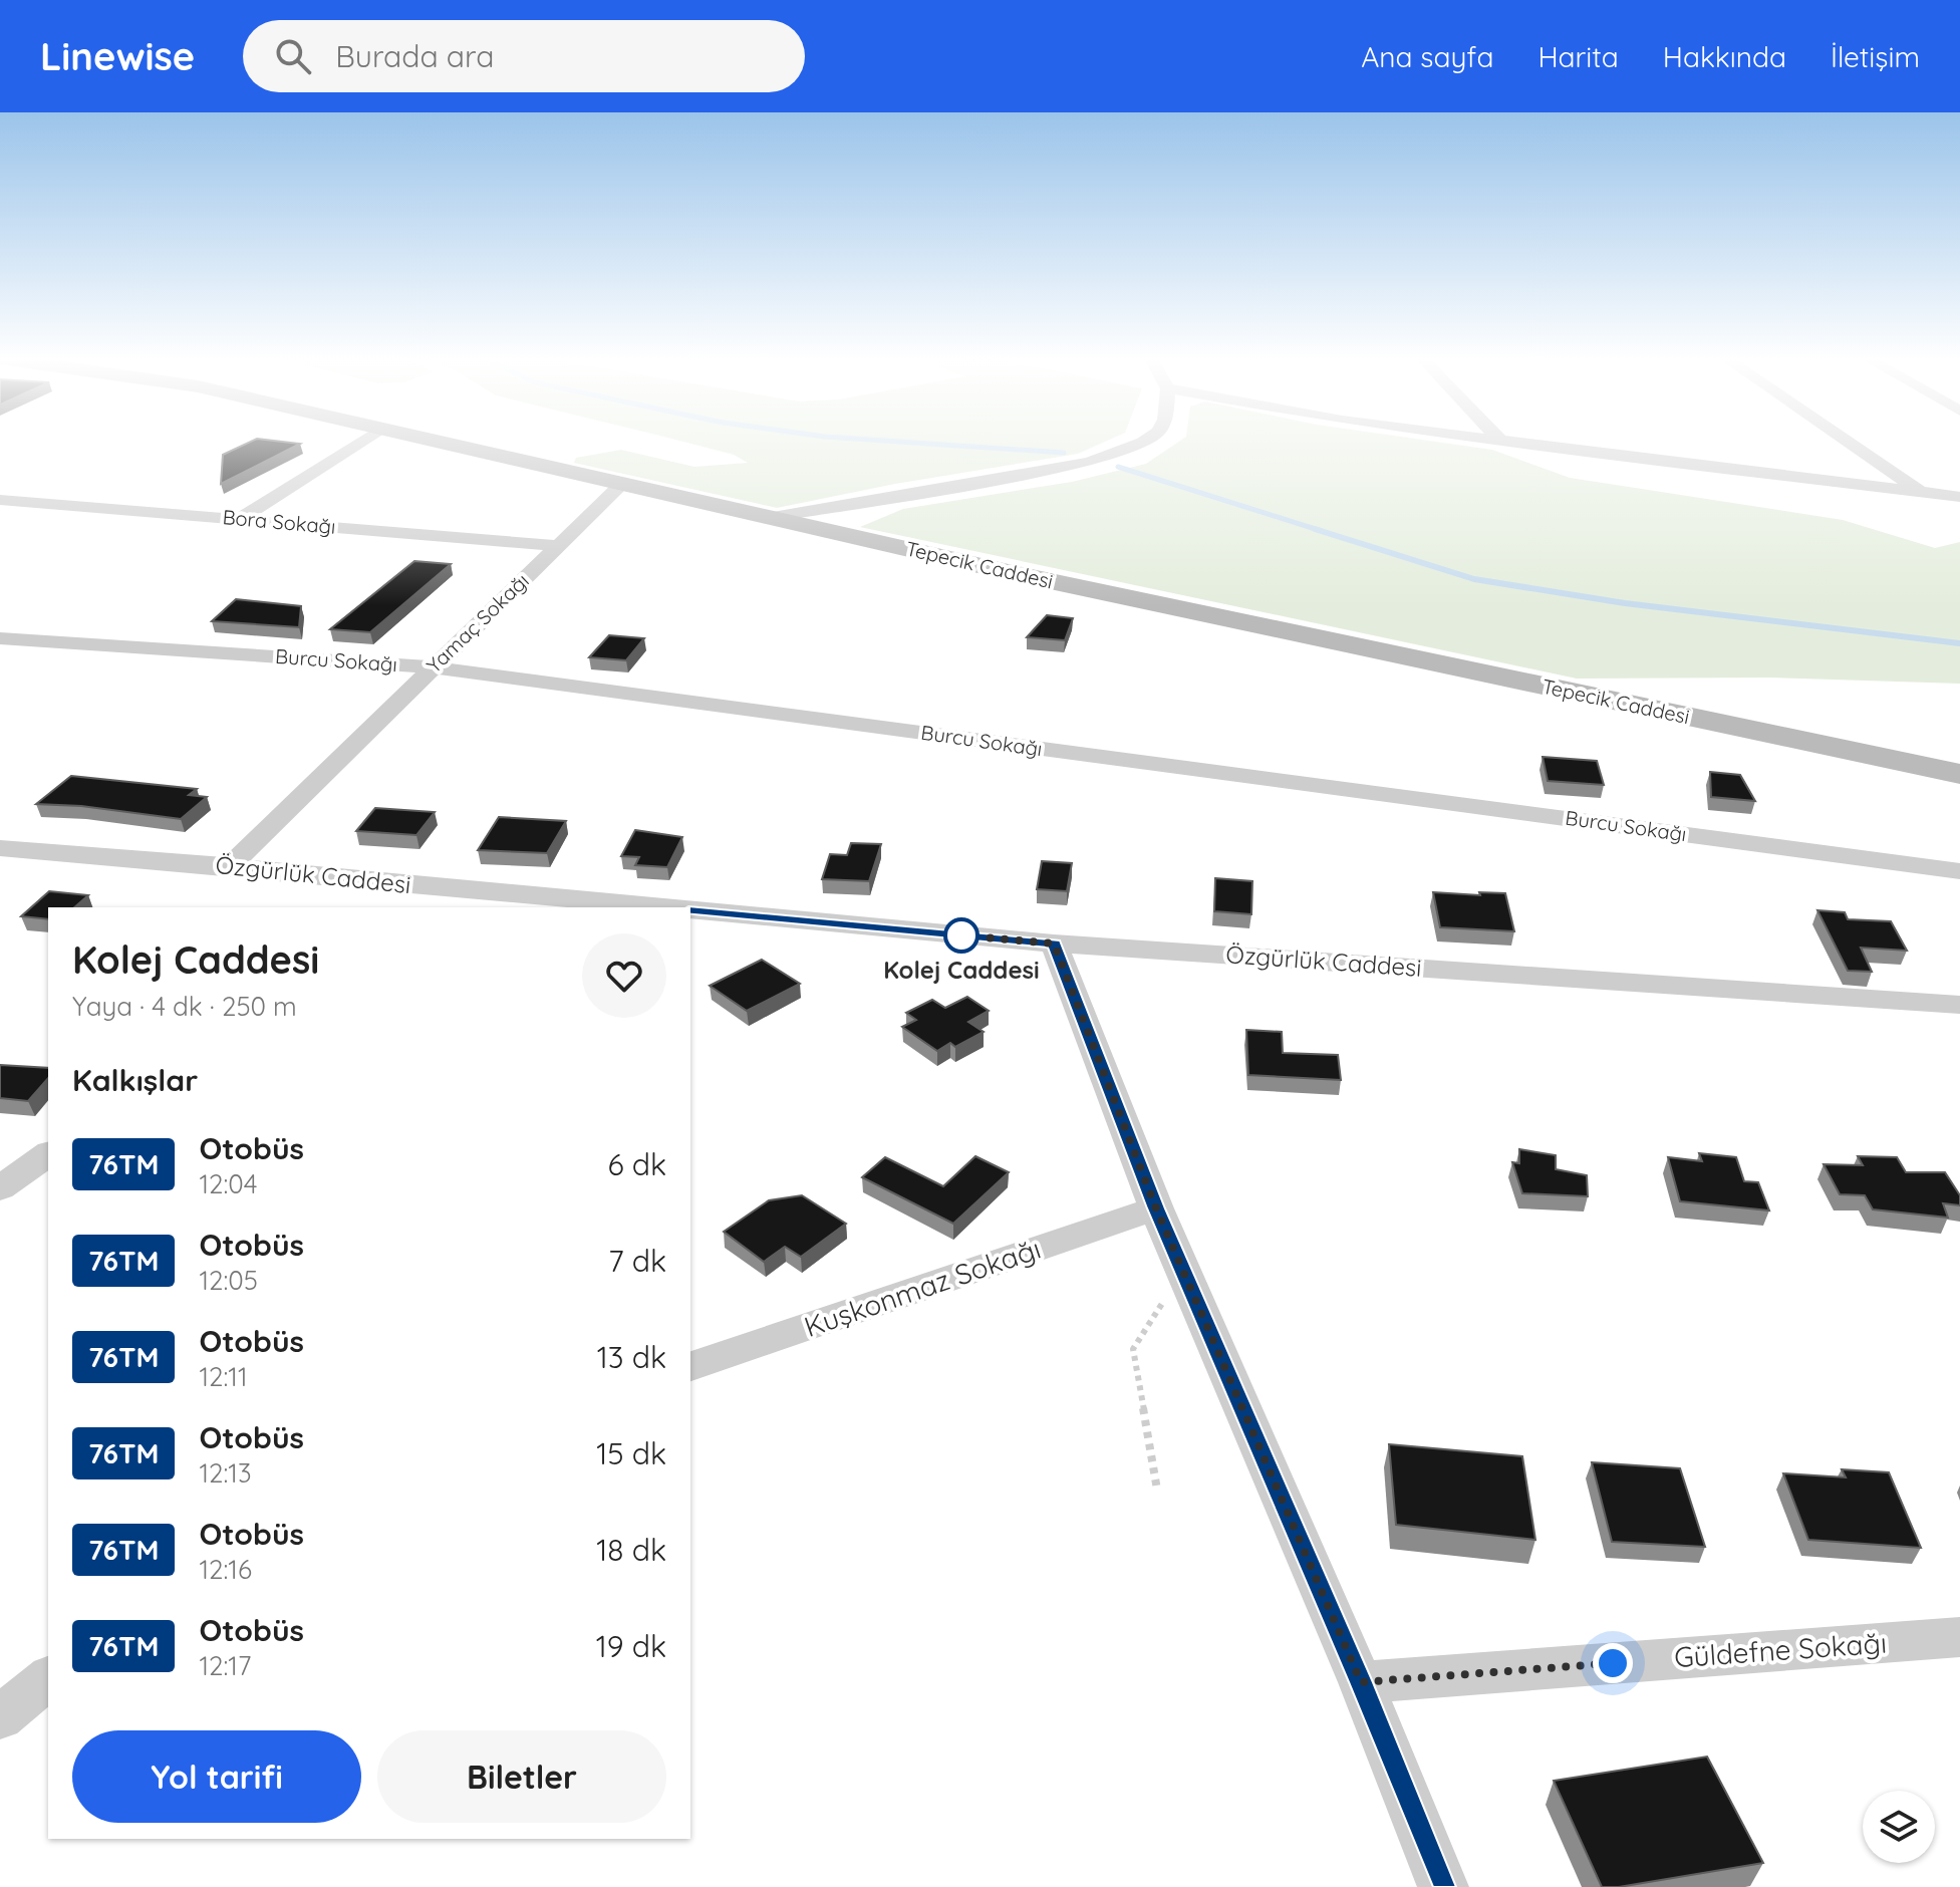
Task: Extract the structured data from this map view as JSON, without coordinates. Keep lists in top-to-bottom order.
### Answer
{
  "streets": {
    "street": [
      "Bora Sokağı",
      "Tepecik Caddesi",
      "Yamaç Sokağı",
      "Burcu Sokağı",
      "Özgürlük Caddesi",
      "Kuşkonmaz Sokağı",
      "Güldefne Sokağı"
    ]
  },
  "crossings": [
    ["Bora Sokağı", "Yamaç Sokağı"],
    ["Tepecik Caddesi", "Yamaç Sokağı"],
    ["Yamaç Sokağı", "Burcu Sokağı"],
    ["Yamaç Sokağı", "Özgürlük Caddesi"]
  ],
  "places": ["Kolej Caddesi"],
  "lines": ["bus line 76TM"],
  "page": {
    "header": "Linewise",
    "search": "Burada ara",
    "nav": [
      "Ana sayfa",
      "Harita",
      "Hakkında",
      "İletişim"
    ],
    "heading": [
      ["Kolej Caddesi", "Yaya · 4 dk · 250 m"],
      "Kalkışlar"
    ],
    "list": [
      {
        "mark": "76TM",
        "name": "Otobüs",
        "note": "12:04",
        "value": "6 dk"
      },
      {
        "mark": "76TM",
        "name": "Otobüs",
        "note": "12:05",
        "value": "7 dk"
      },
      {
        "mark": "76TM",
        "name": "Otobüs",
        "note": "12:11",
        "value": "13 dk"
      },
      {
        "mark": "76TM",
        "name": "Otobüs",
        "note": "12:13",
        "value": "15 dk"
      },
      {
        "mark": "76TM",
        "name": "Otobüs",
        "note": "12:16",
        "value": "18 dk"
      },
      {
        "mark": "76TM",
        "name": "Otobüs",
        "note": "12:17",
        "value": "19 dk"
      }
    ],
    "buttons": ["Yol tarifi", "Biletler"]
  }
}
